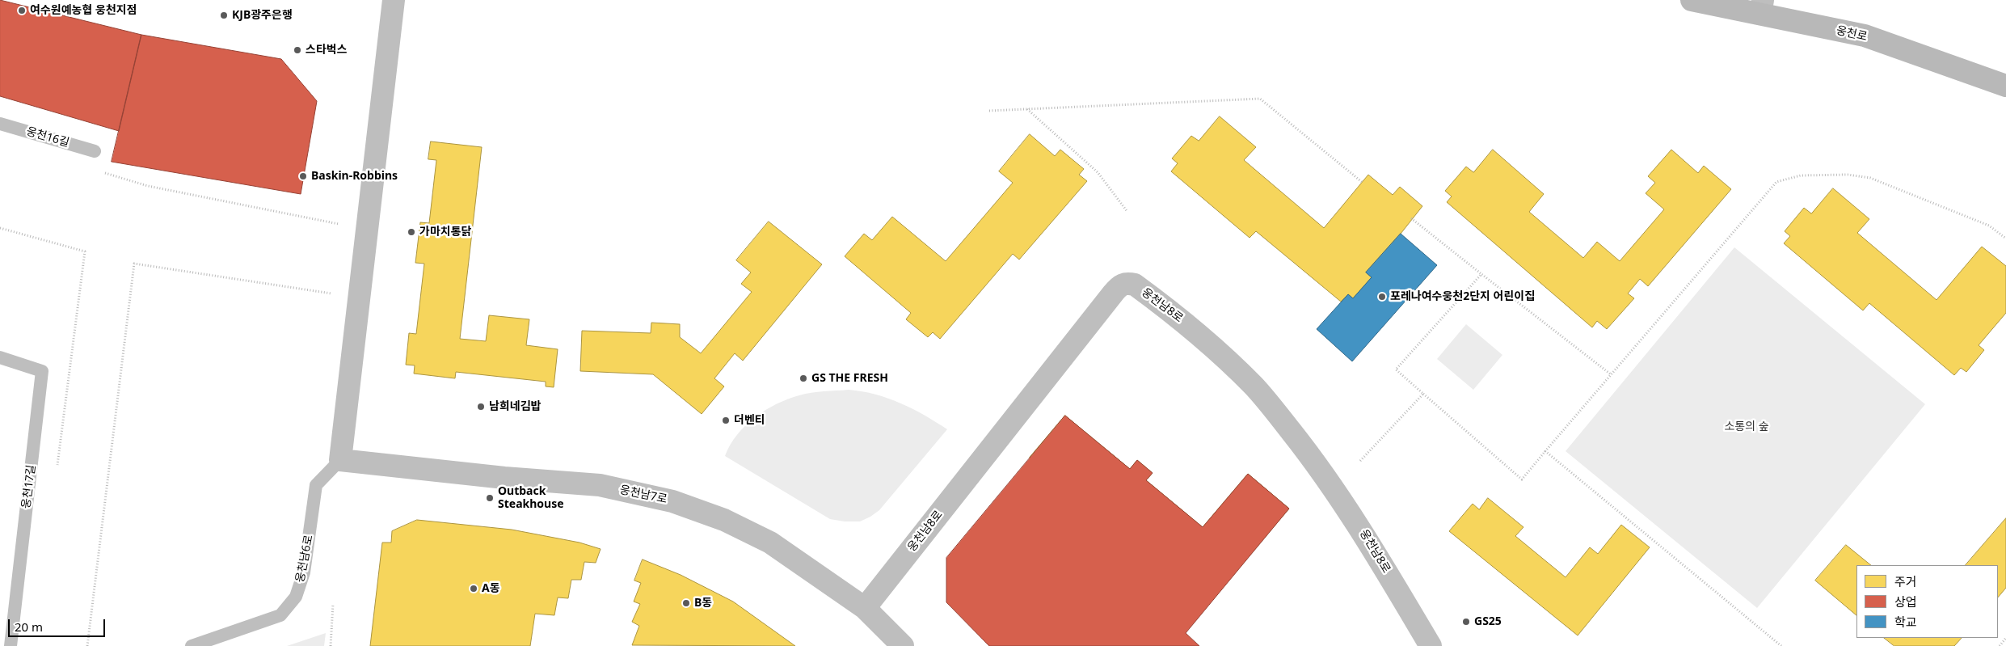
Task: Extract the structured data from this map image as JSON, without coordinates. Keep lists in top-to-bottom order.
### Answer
{
  "streets": {
    "street": ["웅천로", "웅천남8로", "웅천남7로"],
    "lane": ["웅천16길", "웅천17길", "웅천남6로"]
  },
  "crossings": [
    ["웅천남8로", "웅천남7로"],
    ["웅천남7로", "웅천남6로"]
  ],
  "parks": ["소통의 숲"],
  "places": [
    "여수원예농협 웅천지점",
    "KJB광주은행",
    "스타벅스",
    "Baskin-Robbins",
    "가마치통닭",
    "포레나여수웅천2단지 어린이집",
    "GS THE FRESH",
    "남희네김밥",
    "더벤티",
    "Outback Steakhouse",
    "A동",
    "B동",
    "GS25"
  ],
  "legend": ["주거", "상업", "학교"],
  "scale_bar": "20 m"
}
